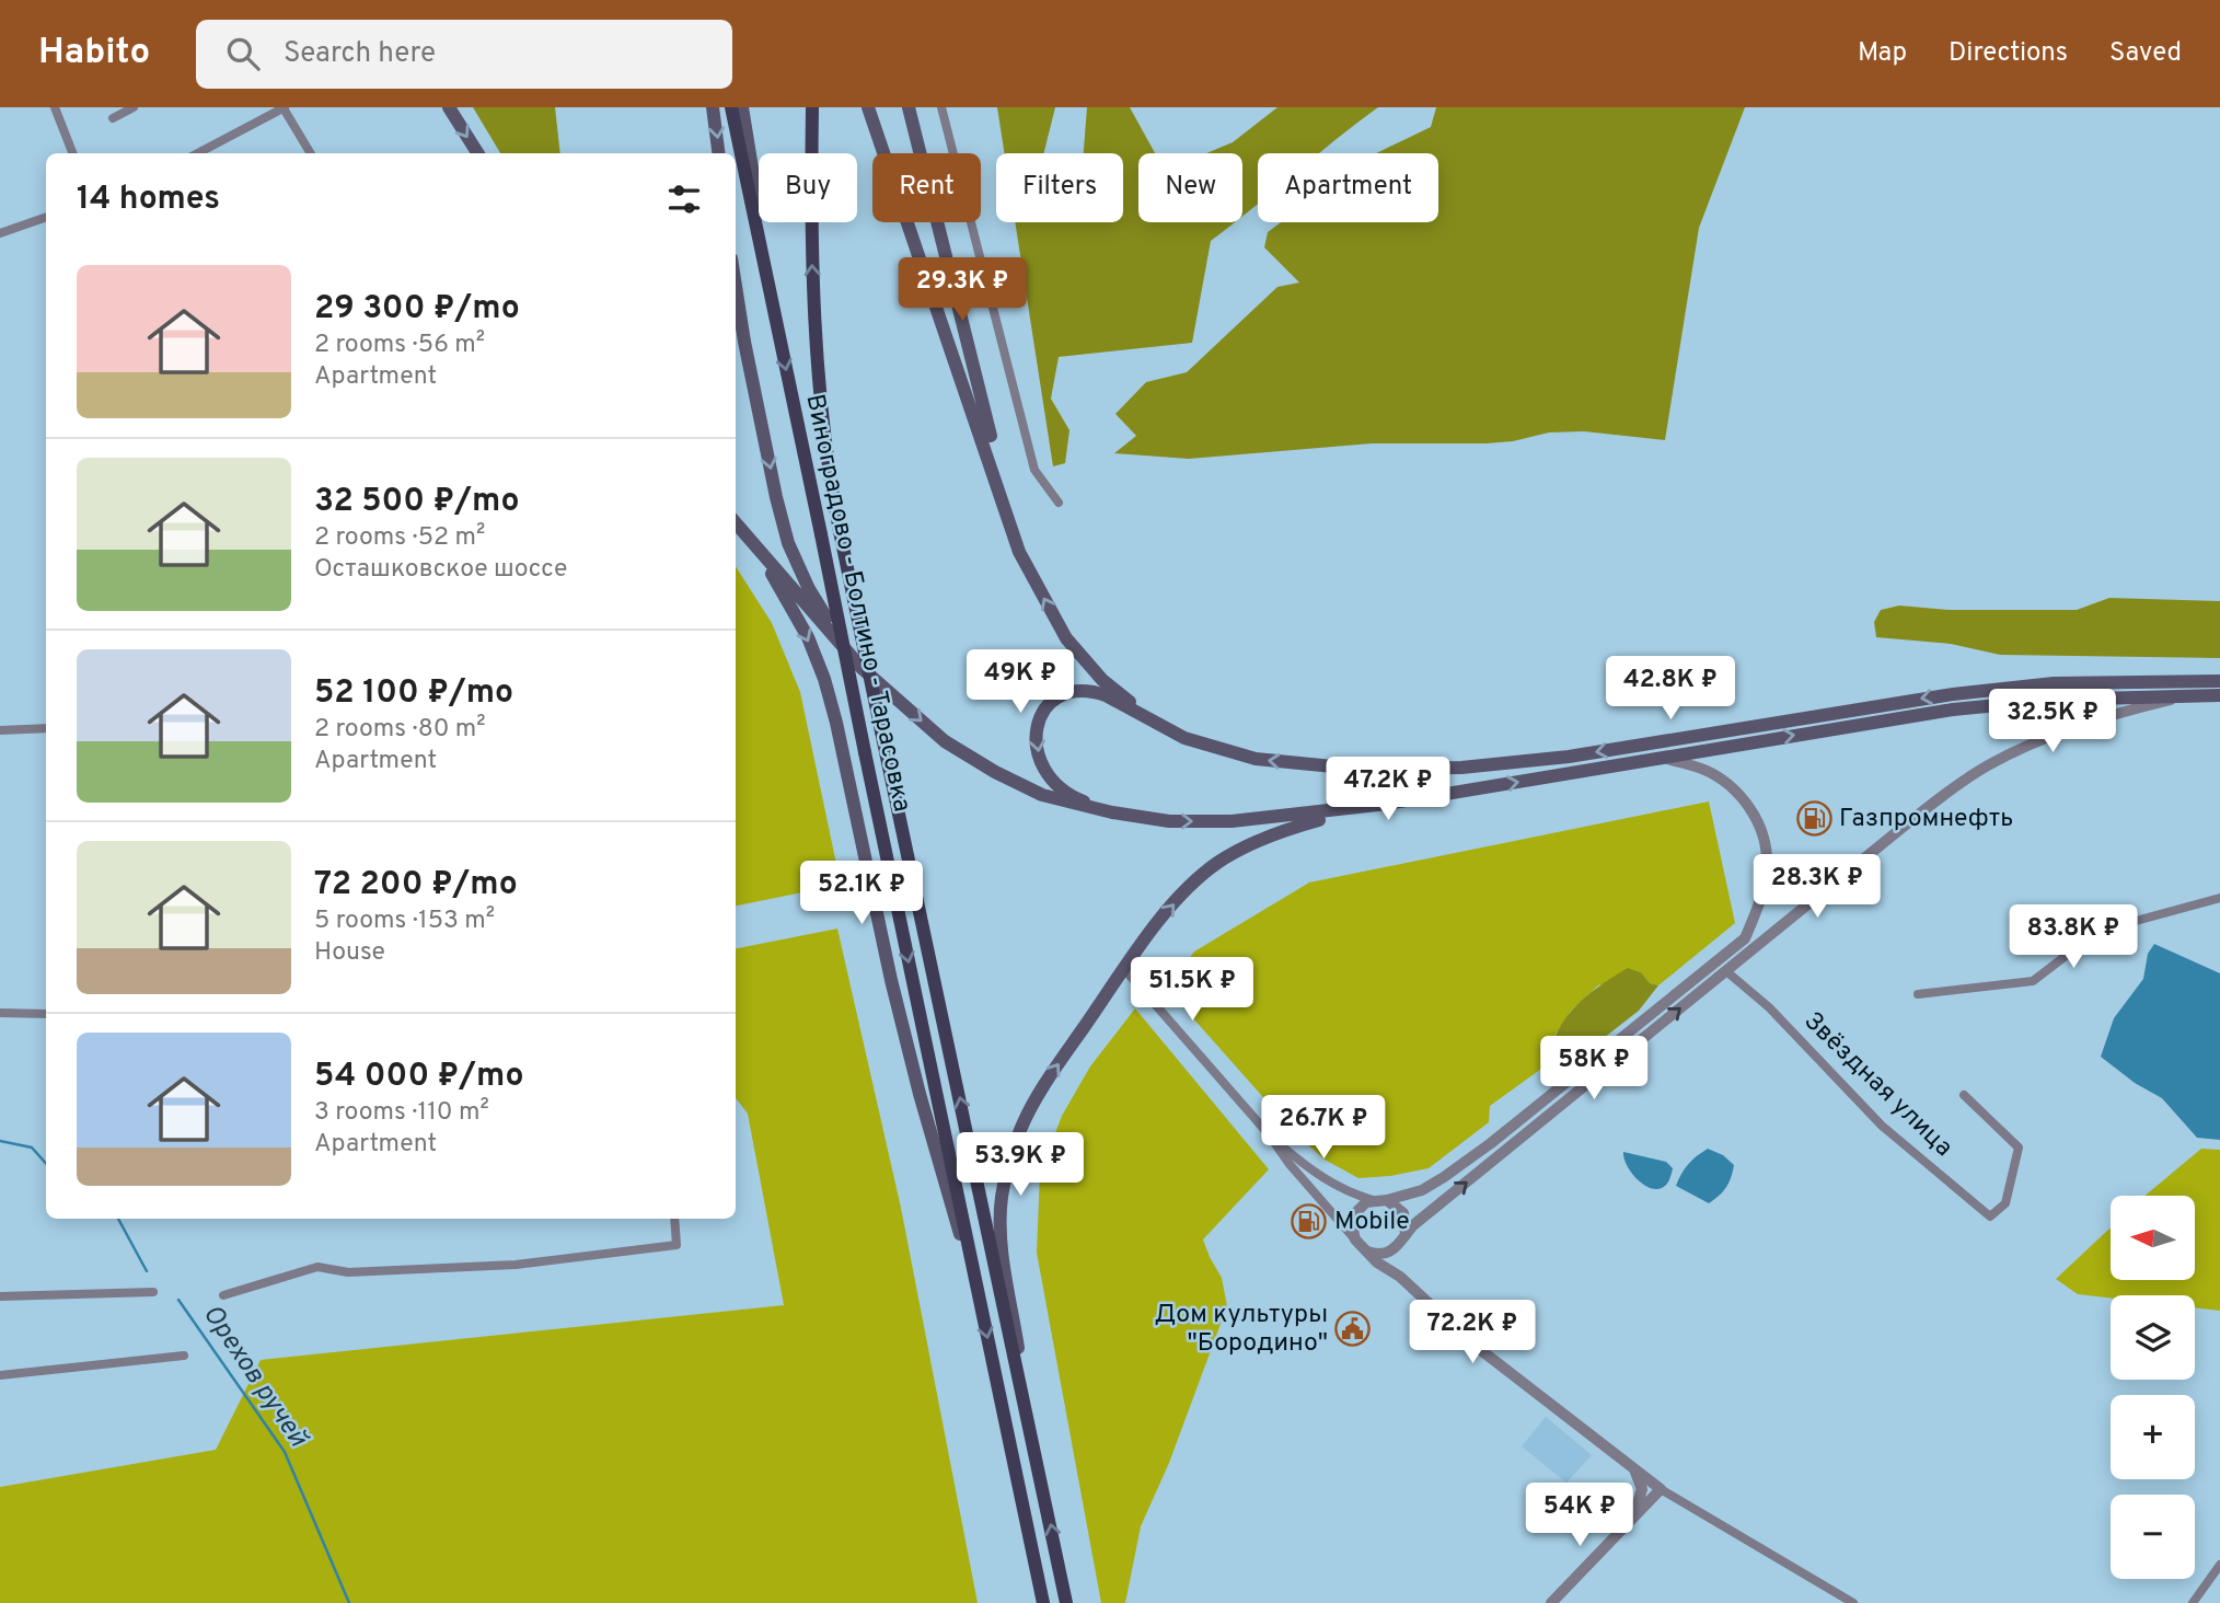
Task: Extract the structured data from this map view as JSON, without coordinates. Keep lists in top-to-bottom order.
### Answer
{
  "streets": {
    "main road": ["Виноградово - Болтино - Тарасовка"],
    "street": ["Звёздная улица"]
  },
  "water": ["Орехов ручей"],
  "places": {
    "fuel station": ["Газпромнефть", "Mobile"],
    "public building": ["Дом культуры \"Бородино\""]
  },
  "north": "left",
  "page": {
    "header": "Habito",
    "search": "Search here",
    "nav": ["Map", "Directions", "Saved"],
    "chip": [
      "Buy",
      "Rent",
      "Filters",
      "New",
      "Apartment"
    ],
    "heading": "14 homes",
    "list": [
      {
        "name": "29 300 ₽/mo",
        "note": "2 rooms · 56 m² · Apartment"
      },
      {
        "name": "32 500 ₽/mo",
        "note": "2 rooms · 52 m² · Осташковское шоссе"
      },
      {
        "name": "52 100 ₽/mo",
        "note": "2 rooms · 80 m² · Apartment"
      },
      {
        "name": "72 200 ₽/mo",
        "note": "5 rooms · 153 m² · House"
      },
      {
        "name": "54 000 ₽/mo",
        "note": "3 rooms · 110 m² · Apartment"
      }
    ],
    "price": [
      "29.3K ₽",
      "49K ₽",
      "42.8K ₽",
      "32.5K ₽",
      "47.2K ₽",
      "28.3K ₽",
      "52.1K ₽",
      "83.8K ₽",
      "51.5K ₽",
      "58K ₽",
      "26.7K ₽",
      "53.9K ₽",
      "72.2K ₽",
      "54K ₽"
    ],
    "map_buttons": ["+", "−"]
  }
}
